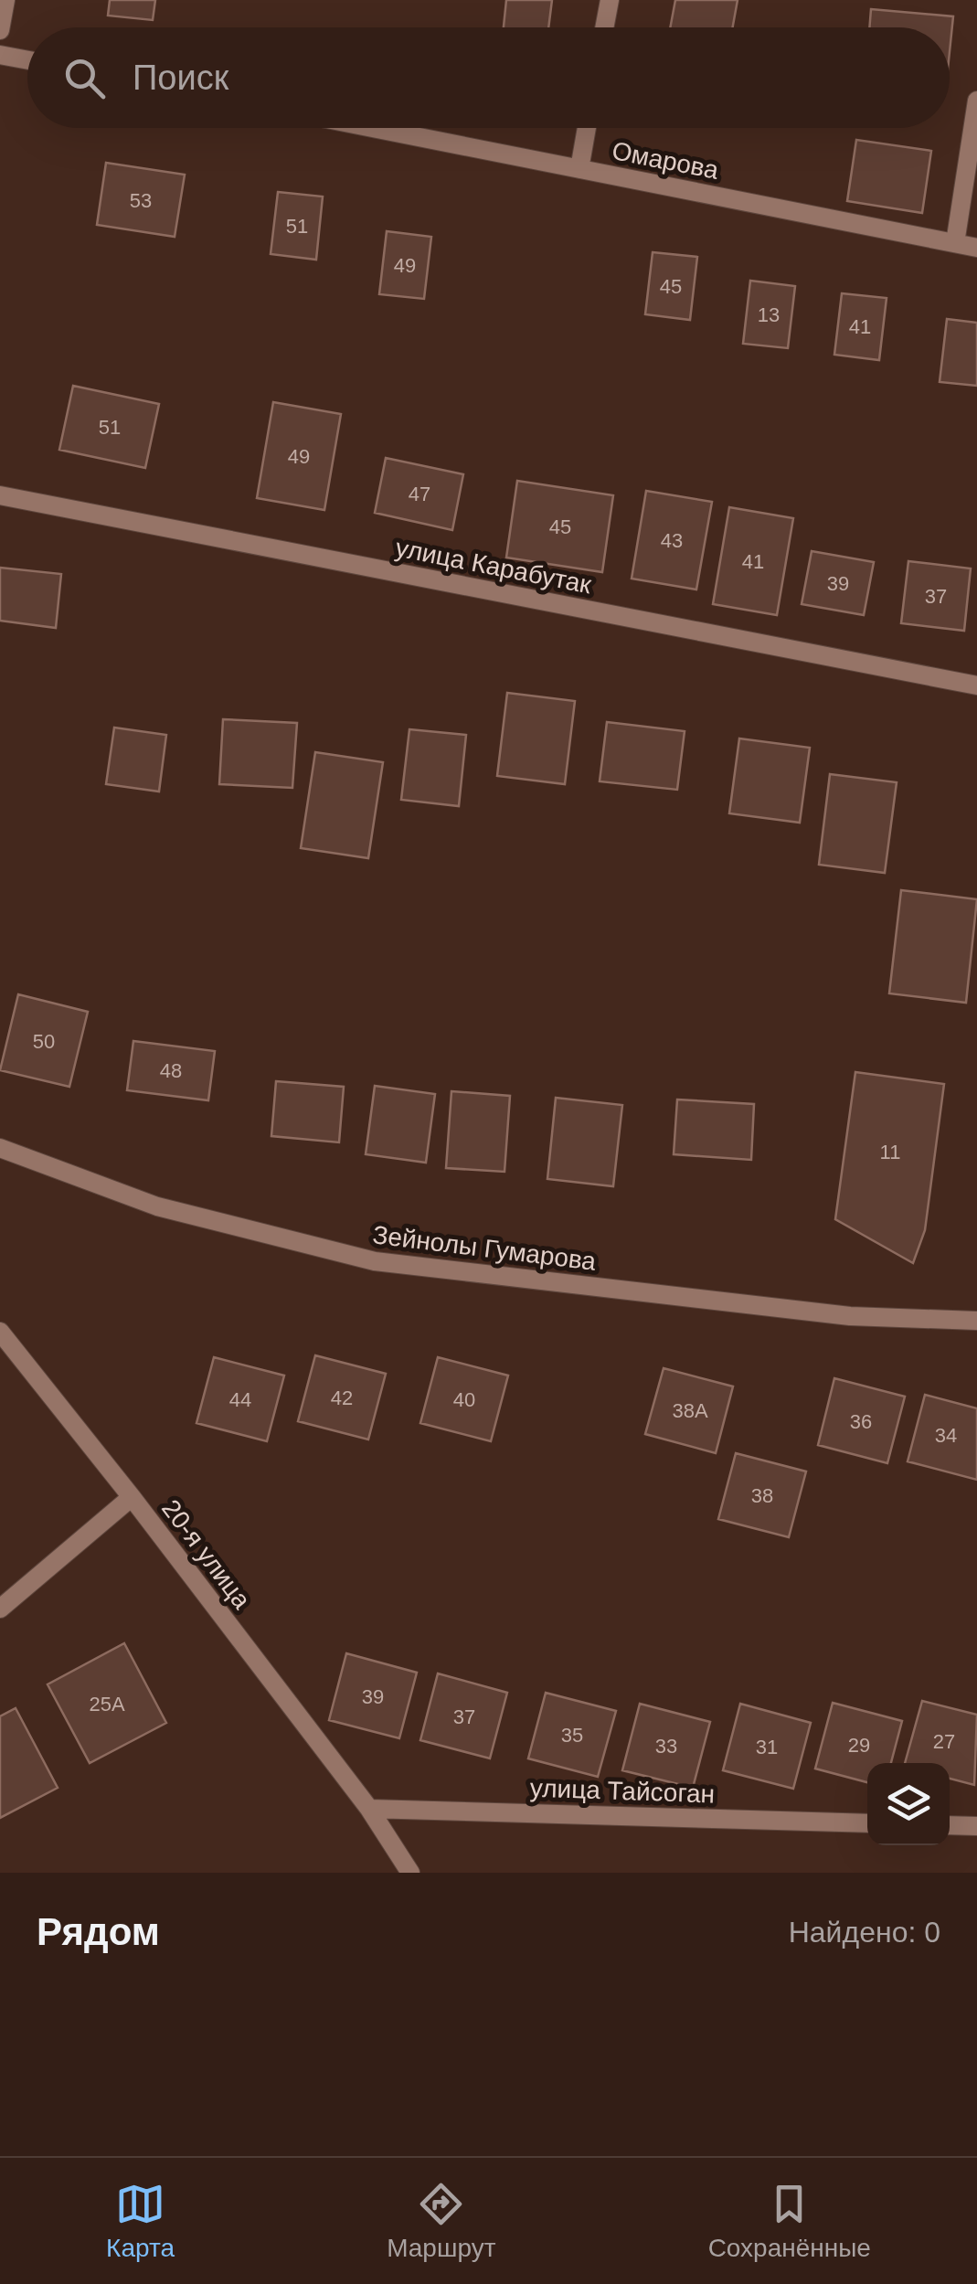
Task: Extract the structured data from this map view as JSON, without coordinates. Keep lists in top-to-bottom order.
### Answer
{
  "streets": {
    "street": [
      "Омарова",
      "улица Карабутак",
      "Зейнолы Гумарова",
      "20-я улица",
      "улица Тайсоган"
    ]
  },
  "crossings": [
    ["20-я улица", "улица Тайсоган"]
  ],
  "house_numbers": [
    "53",
    "51",
    "49",
    "45",
    "13",
    "41",
    "51",
    "49",
    "47",
    "45",
    "43",
    "41",
    "39",
    "37",
    "50",
    "48",
    "11",
    "42",
    "44",
    "40",
    "38А",
    "36",
    "34",
    "38",
    "39",
    "25А",
    "37",
    "35",
    "27",
    "29",
    "33",
    "31"
  ],
  "page": {
    "search": "Поиск",
    "heading": ["Рядом", "Найдено: 0"],
    "nav": ["Карта", "Маршрут", "Сохранённые"]
  }
}
